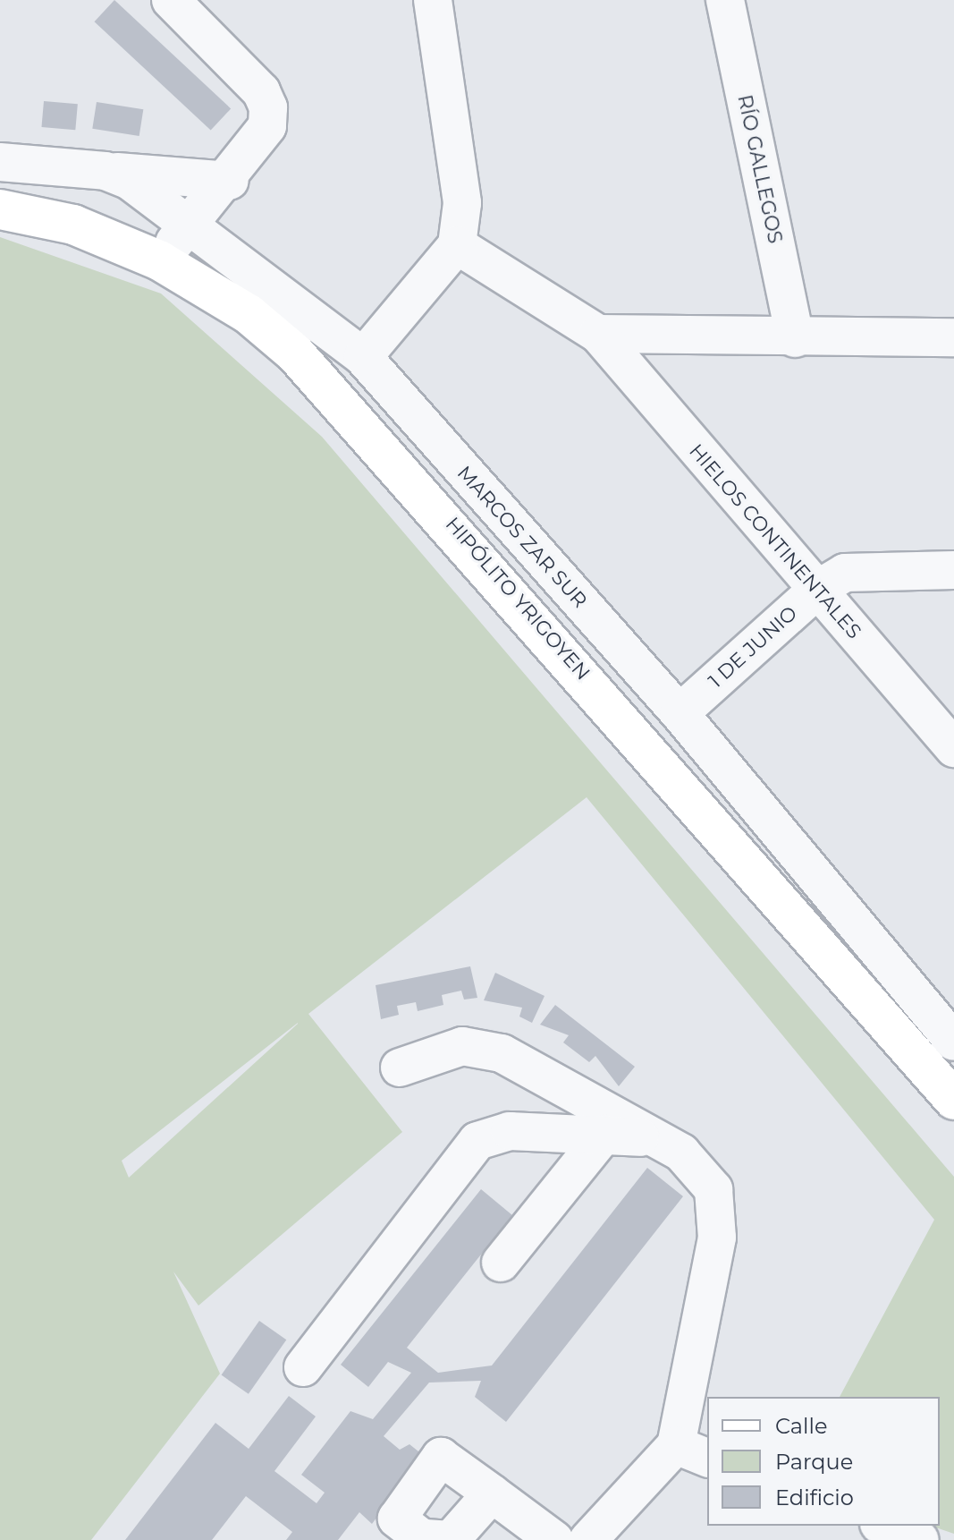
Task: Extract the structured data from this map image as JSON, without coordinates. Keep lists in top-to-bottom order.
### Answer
{
  "streets": {
    "main road": ["HIPÓLITO YRIGOYEN"],
    "street": [
      "RÍO GALLEGOS",
      "MARCOS ZAR SUR",
      "HIELOS CONTINENTALES",
      "1 DE JUNIO"
    ]
  },
  "crossings": [
    ["MARCOS ZAR SUR", "1 DE JUNIO"],
    ["HIELOS CONTINENTALES", "1 DE JUNIO"]
  ],
  "legend": ["Calle", "Parque", "Edificio"]
}
